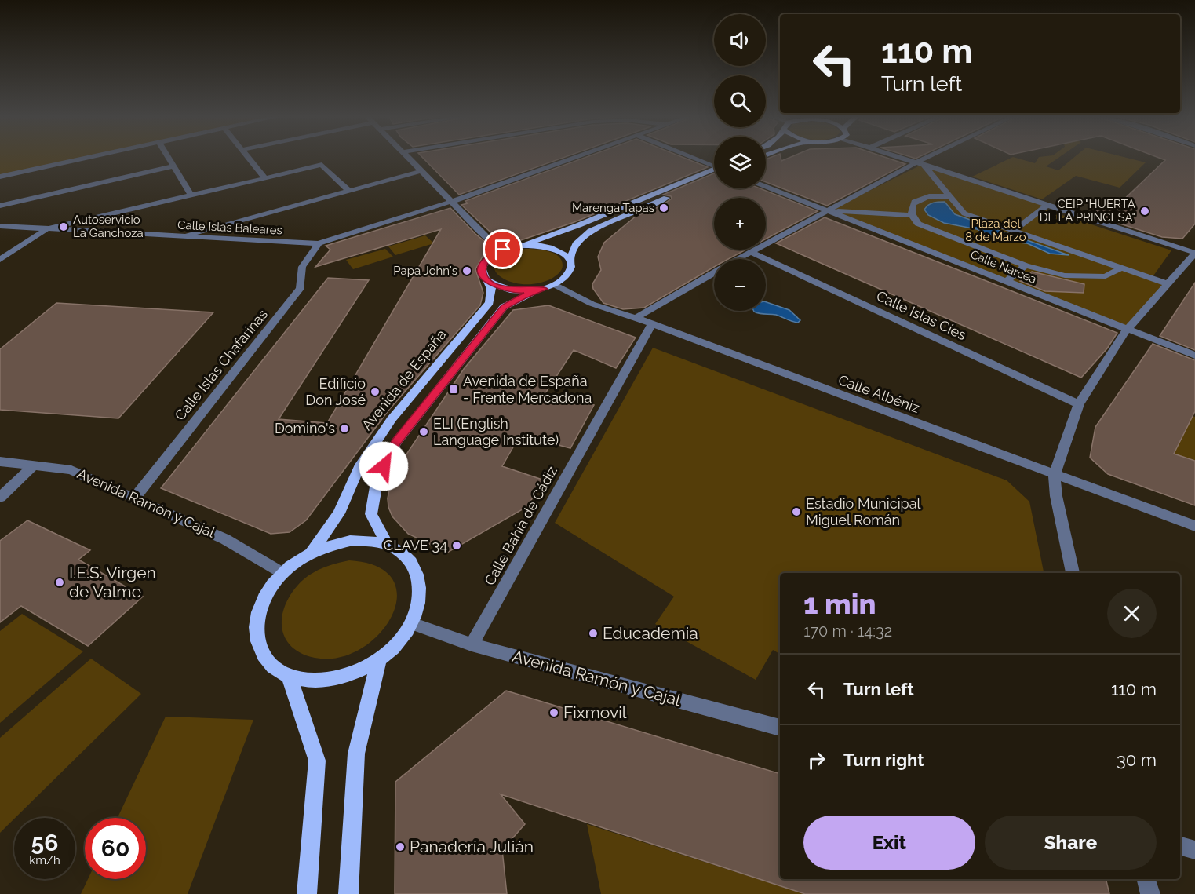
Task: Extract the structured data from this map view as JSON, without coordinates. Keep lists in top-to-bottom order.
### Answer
{
  "streets": {
    "main road": ["Avenida de España"],
    "street": [
      "Calle Islas Baleares",
      "Calle Narcea",
      "Calle Islas Cíes",
      "Calle Islas Chafarinas",
      "Calle Albéniz",
      "Avenida Ramón y Cajal",
      "Calle Bahía de Cádiz"
    ]
  },
  "crossings": [
    ["Calle Islas Baleares", "Calle Islas Chafarinas"],
    ["Calle Islas Chafarinas", "Avenida Ramón y Cajal"],
    ["Avenida de España", "Avenida Ramón y Cajal"],
    ["Calle Albéniz", "Calle Bahía de Cádiz"],
    ["Avenida Ramón y Cajal", "Calle Bahía de Cádiz"]
  ],
  "parks": ["Plaza del 8 de Marzo"],
  "places": {
    "other": [
      "Marenga Tapas",
      "CEIP \"HUERTA DE LA PRINCESA\"",
      "Autoservicio La Ganchoza",
      "Papa John's",
      "Edificio Don José",
      "Domino's",
      "ELI (English Language Institute)",
      "Estadio Municipal Miguel Román",
      "CLAVE 34",
      "I.E.S. Virgen de Valme",
      "Educademia",
      "Fixmovil",
      "Panadería Julián"
    ],
    "transit": ["Avenida de España - Frente Mercadona"]
  },
  "page": {
    "map_buttons": ["+", "−"],
    "turn": ["110 m", "Turn left"],
    "heading": ["1 min", "170 m · 14:32"],
    "list": [
      {
        "name": "Turn left",
        "value": "110 m"
      },
      {
        "name": "Turn right",
        "value": "30 m"
      }
    ],
    "buttons": ["Exit", "Share"],
    "speed": "56 km/h",
    "limit": "60"
  }
}
